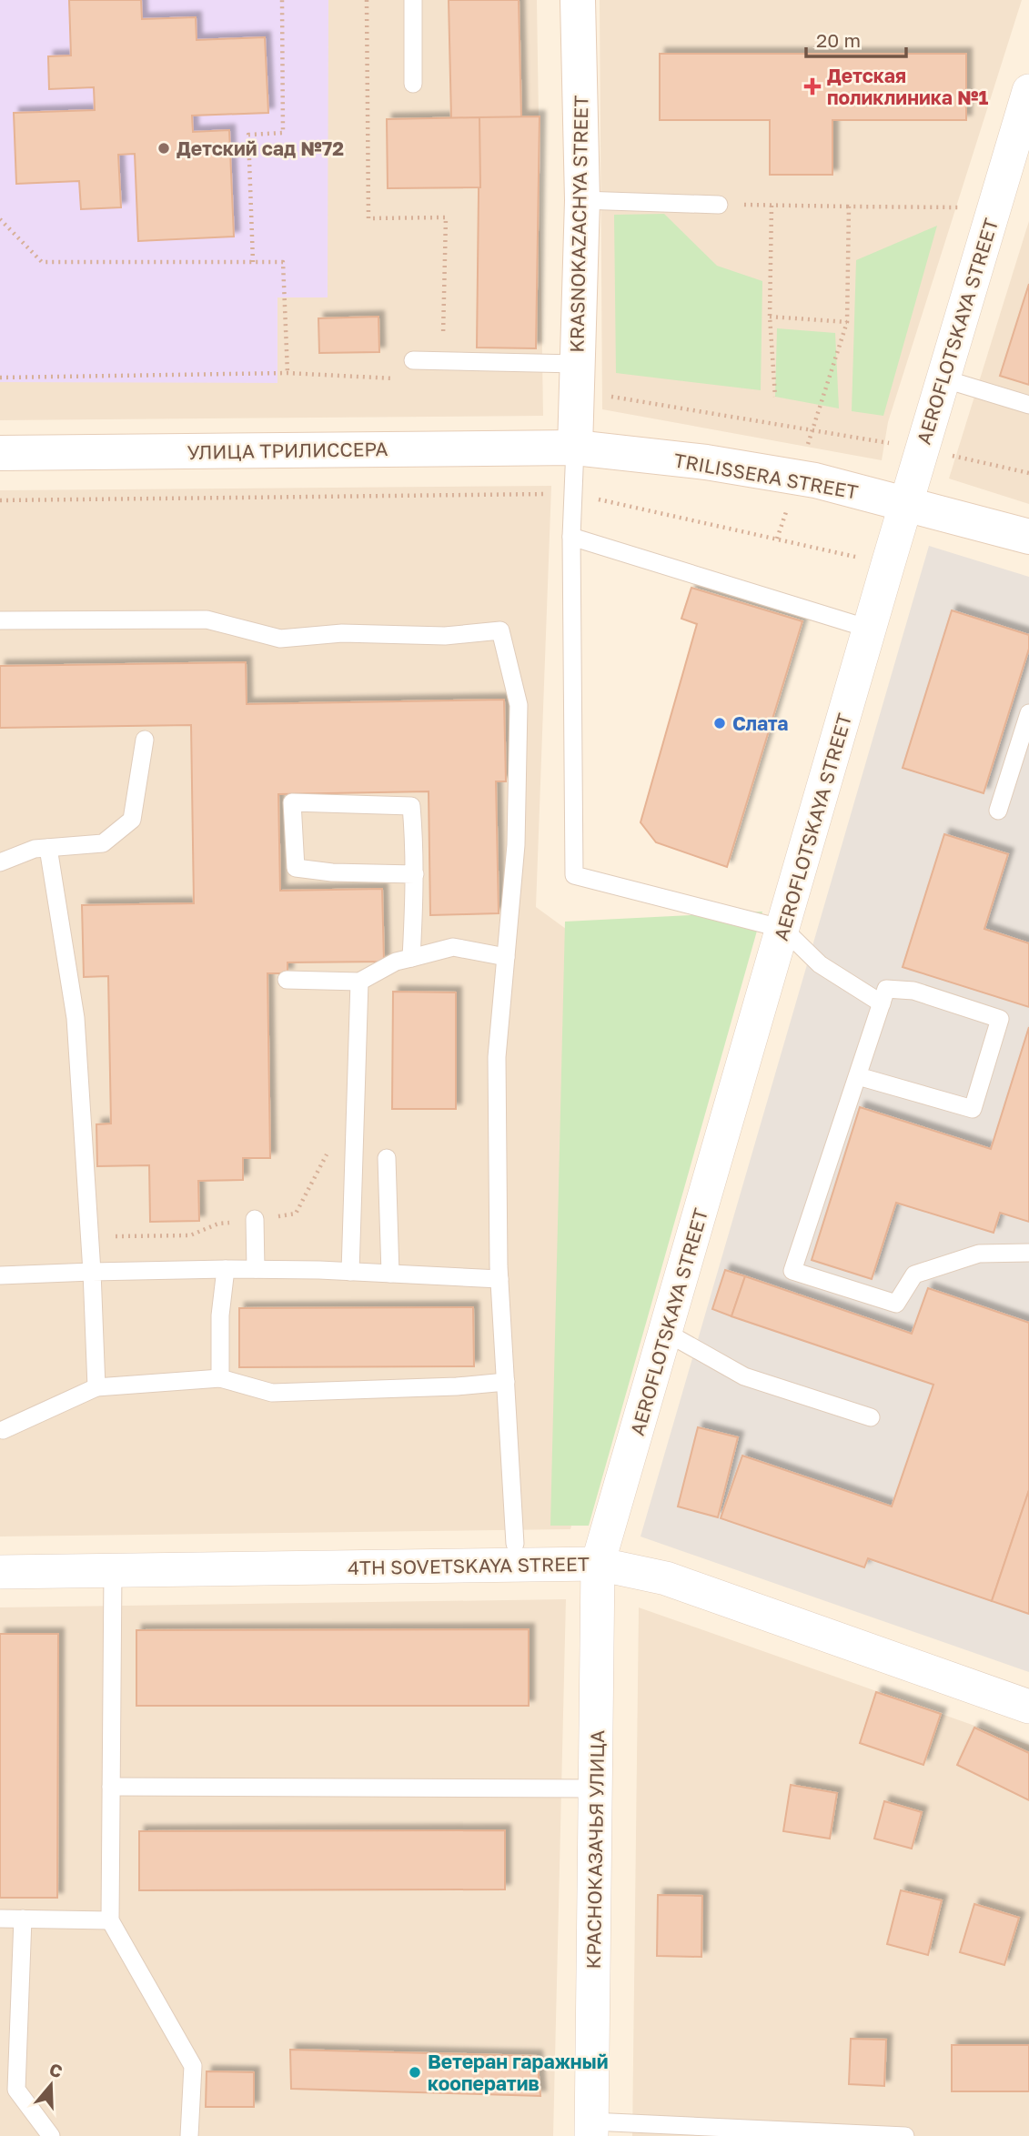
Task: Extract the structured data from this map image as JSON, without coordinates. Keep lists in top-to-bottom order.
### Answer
{
  "streets": {
    "street": [
      "KRASNOKAZACHYA STREET",
      "AEROFLOTSKAYA STREET",
      "УЛИЦА ТРИЛИССЕРА",
      "TRILISSERA STREET",
      "4TH SOVETSKAYA STREET",
      "КРАСНОКАЗАЧЬЯ УЛИЦА"
    ]
  },
  "crossings": [
    ["KRASNOKAZACHYA STREET", "УЛИЦА ТРИЛИССЕРА"],
    ["KRASNOKAZACHYA STREET", "TRILISSERA STREET"],
    ["AEROFLOTSKAYA STREET", "TRILISSERA STREET"],
    ["AEROFLOTSKAYA STREET", "4TH SOVETSKAYA STREET"],
    ["AEROFLOTSKAYA STREET", "КРАСНОКАЗАЧЬЯ УЛИЦА"],
    ["УЛИЦА ТРИЛИССЕРА", "TRILISSERA STREET"],
    ["4TH SOVETSKAYA STREET", "КРАСНОКАЗАЧЬЯ УЛИЦА"]
  ],
  "places": {
    "health": ["Детская поликлиника №1"],
    "other": ["Детский сад №72", "Слата", "Ветеран гаражный кооператив"]
  },
  "scale_bar": "20 m",
  "north": "top"
}
